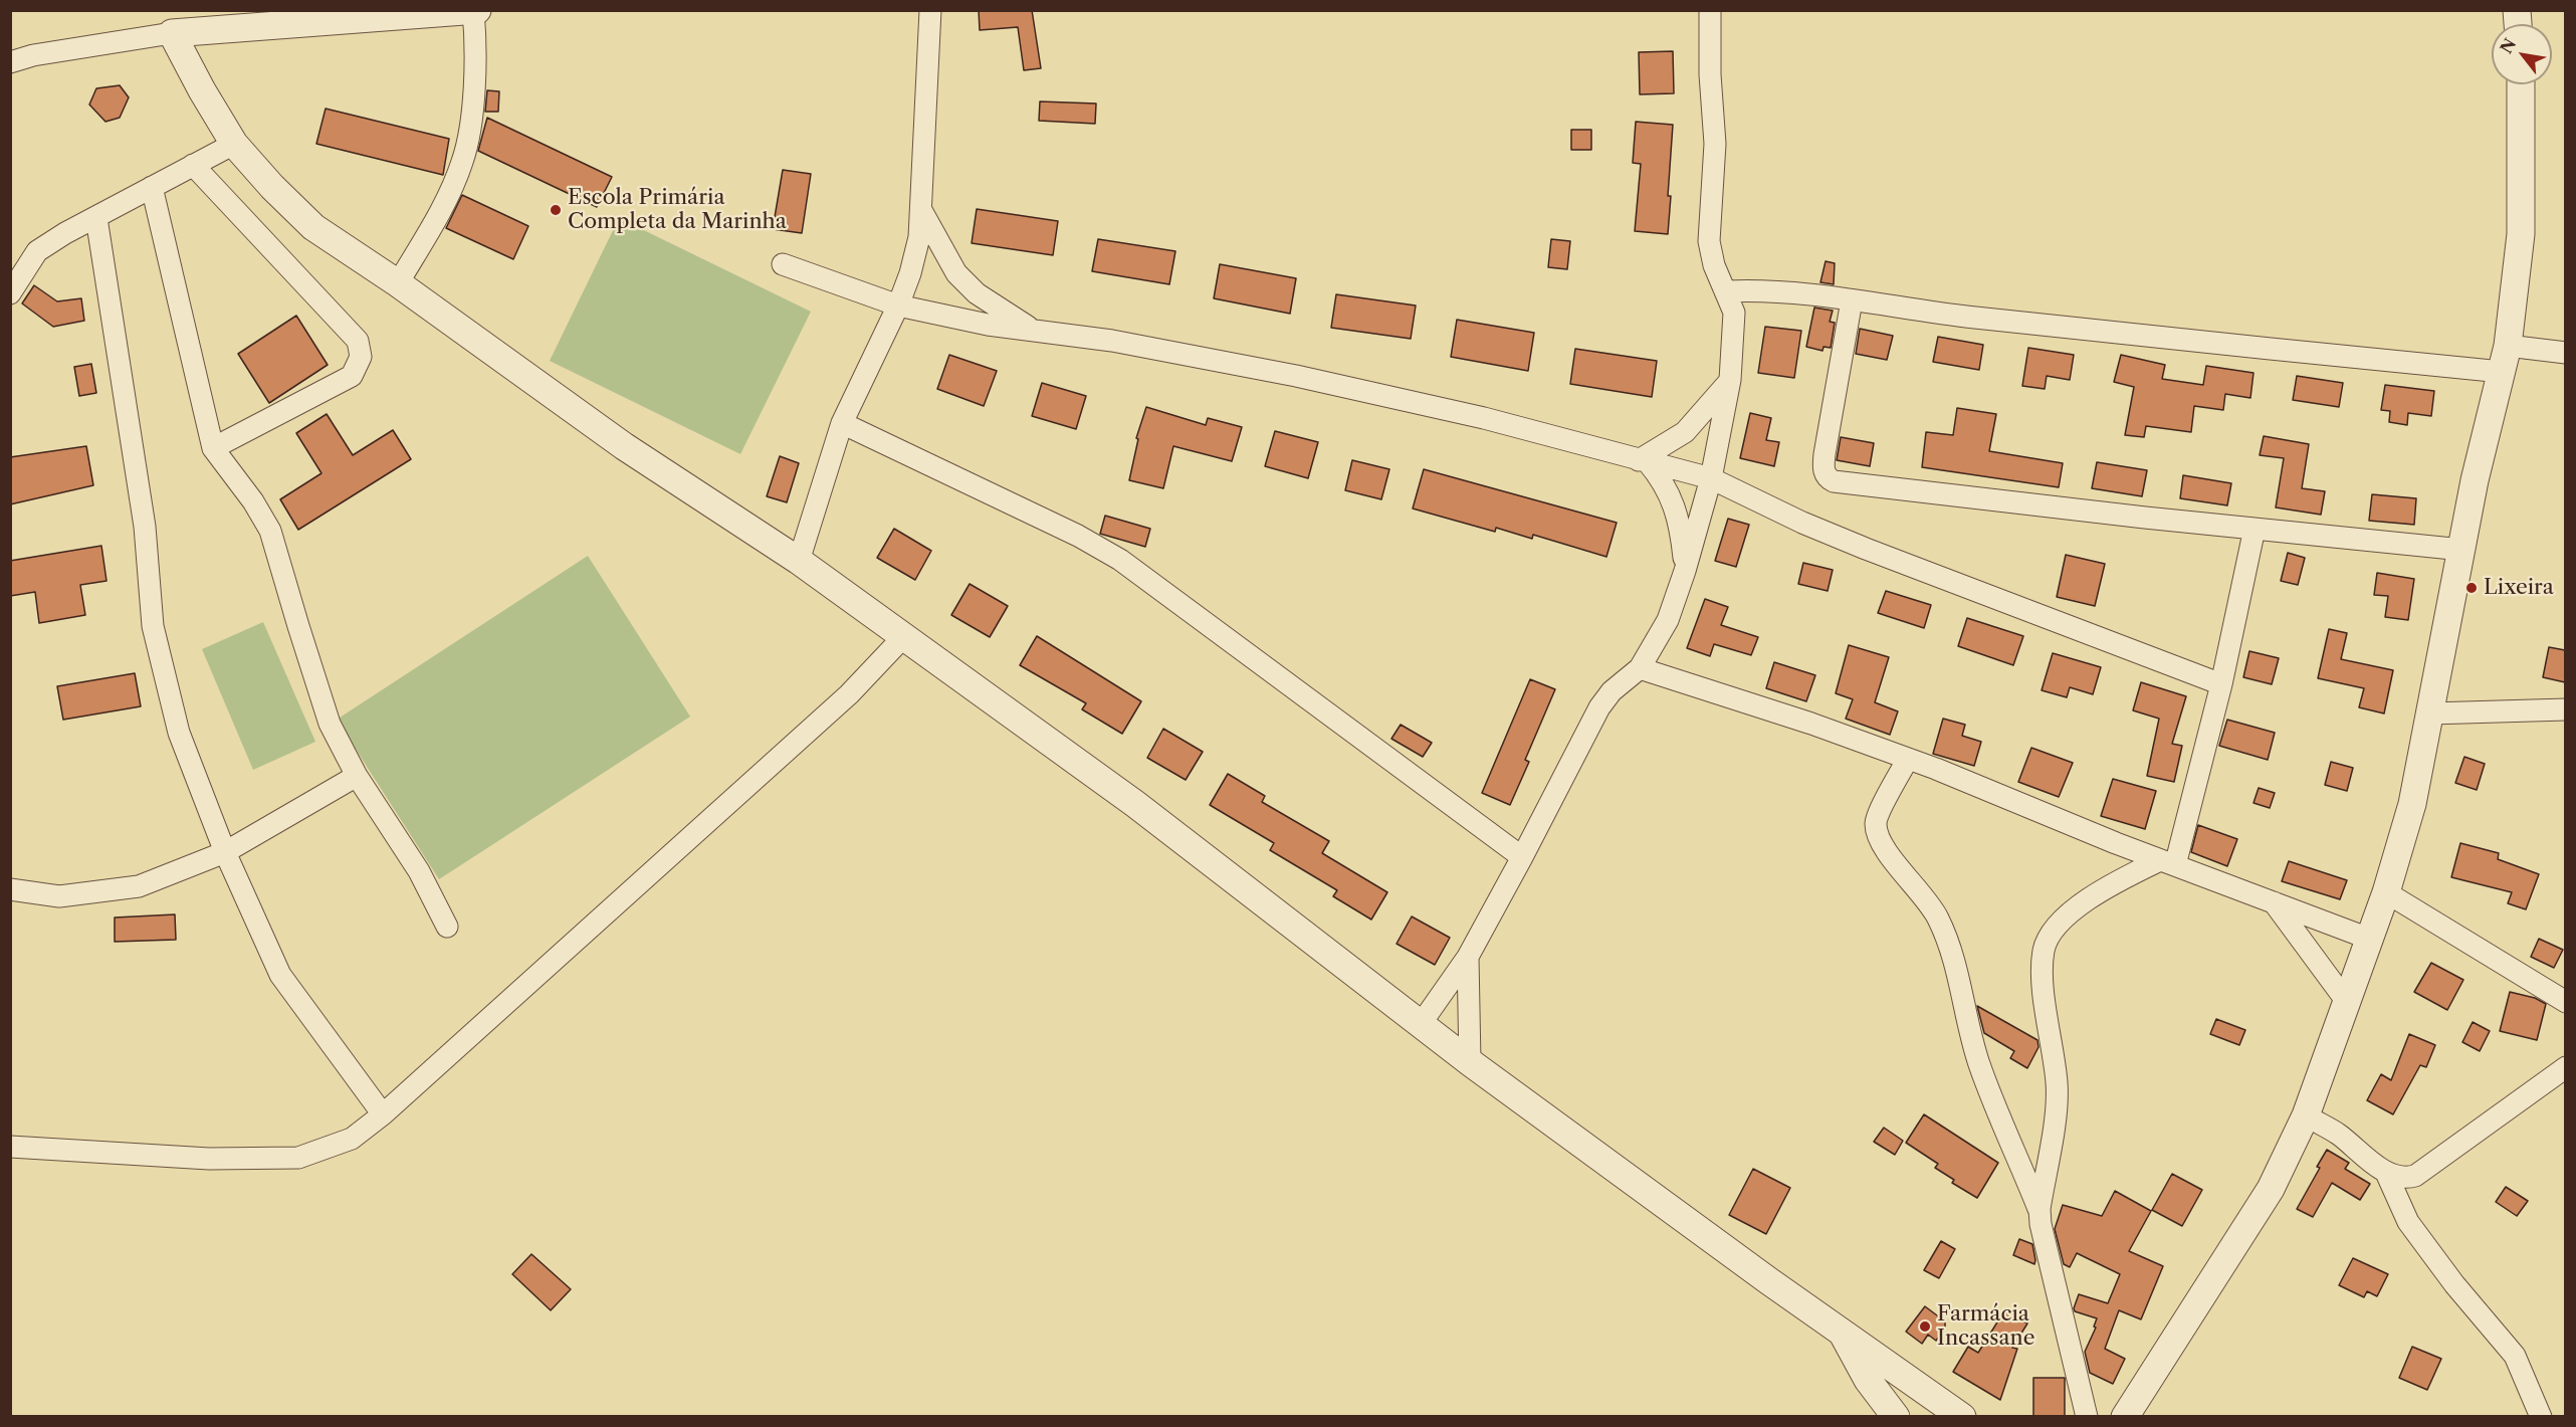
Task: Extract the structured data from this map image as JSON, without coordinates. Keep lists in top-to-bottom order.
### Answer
{
  "places": ["Escola Primária Completa da Marinha", "Lixeira", "Farmácia Incassane"],
  "north": "top left"
}
